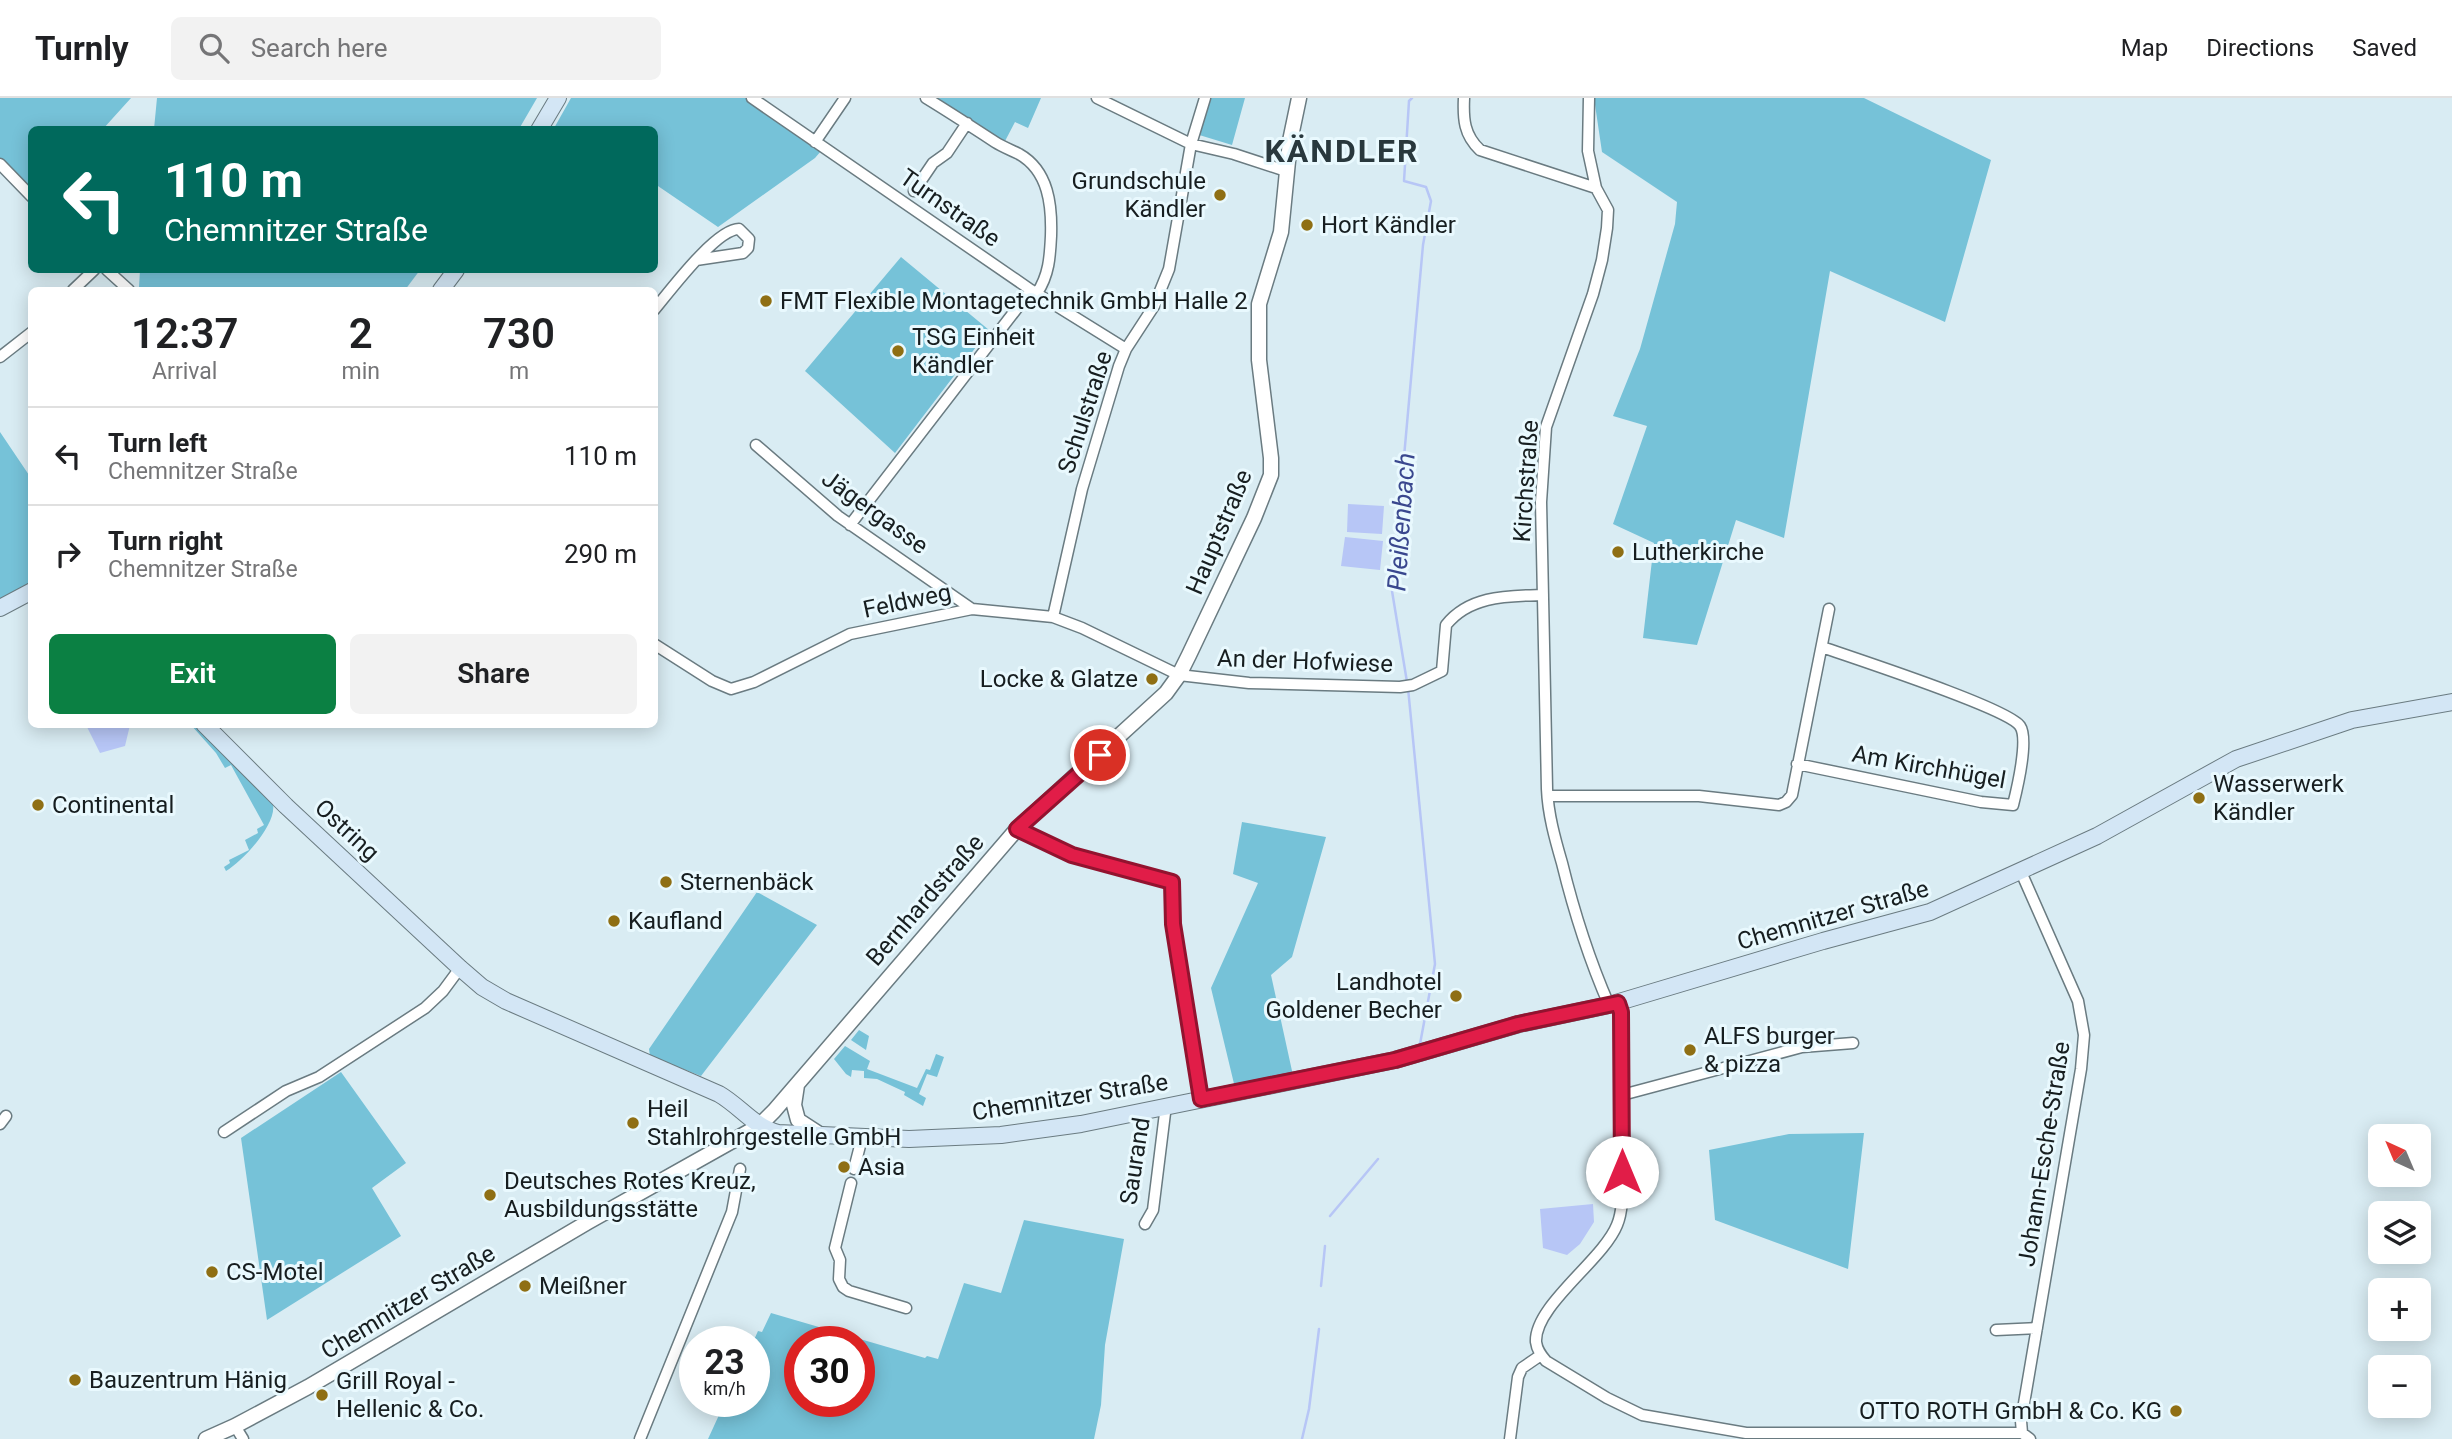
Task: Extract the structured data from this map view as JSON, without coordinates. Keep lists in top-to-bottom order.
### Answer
{
  "streets": {
    "main road": ["Ostring", "Chemnitzer Straße"],
    "street": [
      "Turnstraße",
      "Schulstraße",
      "Kirchstraße",
      "Jägergasse",
      "Hauptstraße",
      "Feldweg",
      "An der Hofwiese",
      "Am Kirchhügel",
      "Bernhardstraße",
      "Johann-Esche-Straße",
      "Saurand"
    ]
  },
  "crossings": [
    ["Turnstraße", "Schulstraße"],
    ["Schulstraße", "Feldweg"],
    ["Kirchstraße", "An der Hofwiese"],
    ["Kirchstraße", "Chemnitzer Straße"],
    ["Kirchstraße", "Johann-Esche-Straße"],
    ["Jägergasse", "Feldweg"],
    ["Hauptstraße", "Feldweg"],
    ["Hauptstraße", "An der Hofwiese"],
    ["Hauptstraße", "Bernhardstraße"],
    ["Feldweg", "An der Hofwiese"],
    ["Ostring", "Bernhardstraße"],
    ["Ostring", "Chemnitzer Straße"],
    ["Bernhardstraße", "Chemnitzer Straße"],
    ["Chemnitzer Straße", "Johann-Esche-Straße"],
    ["Chemnitzer Straße", "Saurand"]
  ],
  "districts": ["KÄNDLER"],
  "water": ["Pleißenbach"],
  "places": [
    "Grundschule Kändler",
    "Hort Kändler",
    "FMT Flexible Montagetechnik GmbH Halle 2",
    "TSG Einheit Kändler",
    "Lutherkirche",
    "Locke & Glatze",
    "Wasserwerk Kändler",
    "Continental",
    "Sternenbäck",
    "Kaufland",
    "Landhotel Goldener Becher",
    "ALFS burger & pizza",
    "Heil Stahlrohrgestelle GmbH",
    "Asia",
    "Deutsches Rotes Kreuz, Ausbildungsstätte",
    "CS-Motel",
    "Meißner",
    "Bauzentrum Hänig",
    "Grill Royal - Hellenic & Co.",
    "OTTO ROTH GmbH & Co. KG"
  ],
  "north": "top left",
  "page": {
    "header": "Turnly",
    "search": "Search here",
    "nav": ["Map", "Directions", "Saved"],
    "turn": ["110 m", "Chemnitzer Straße"],
    "eta": [
      "12:37",
      "Arrival",
      "2",
      "min",
      "730",
      "m"
    ],
    "list": [
      {
        "name": "Turn left",
        "note": "Chemnitzer Straße",
        "value": "110 m"
      },
      {
        "name": "Turn right",
        "note": "Chemnitzer Straße",
        "value": "290 m"
      }
    ],
    "buttons": ["Exit", "Share"],
    "map_buttons": ["+", "−"],
    "speed": "23 km/h",
    "limit": "30"
  }
}
